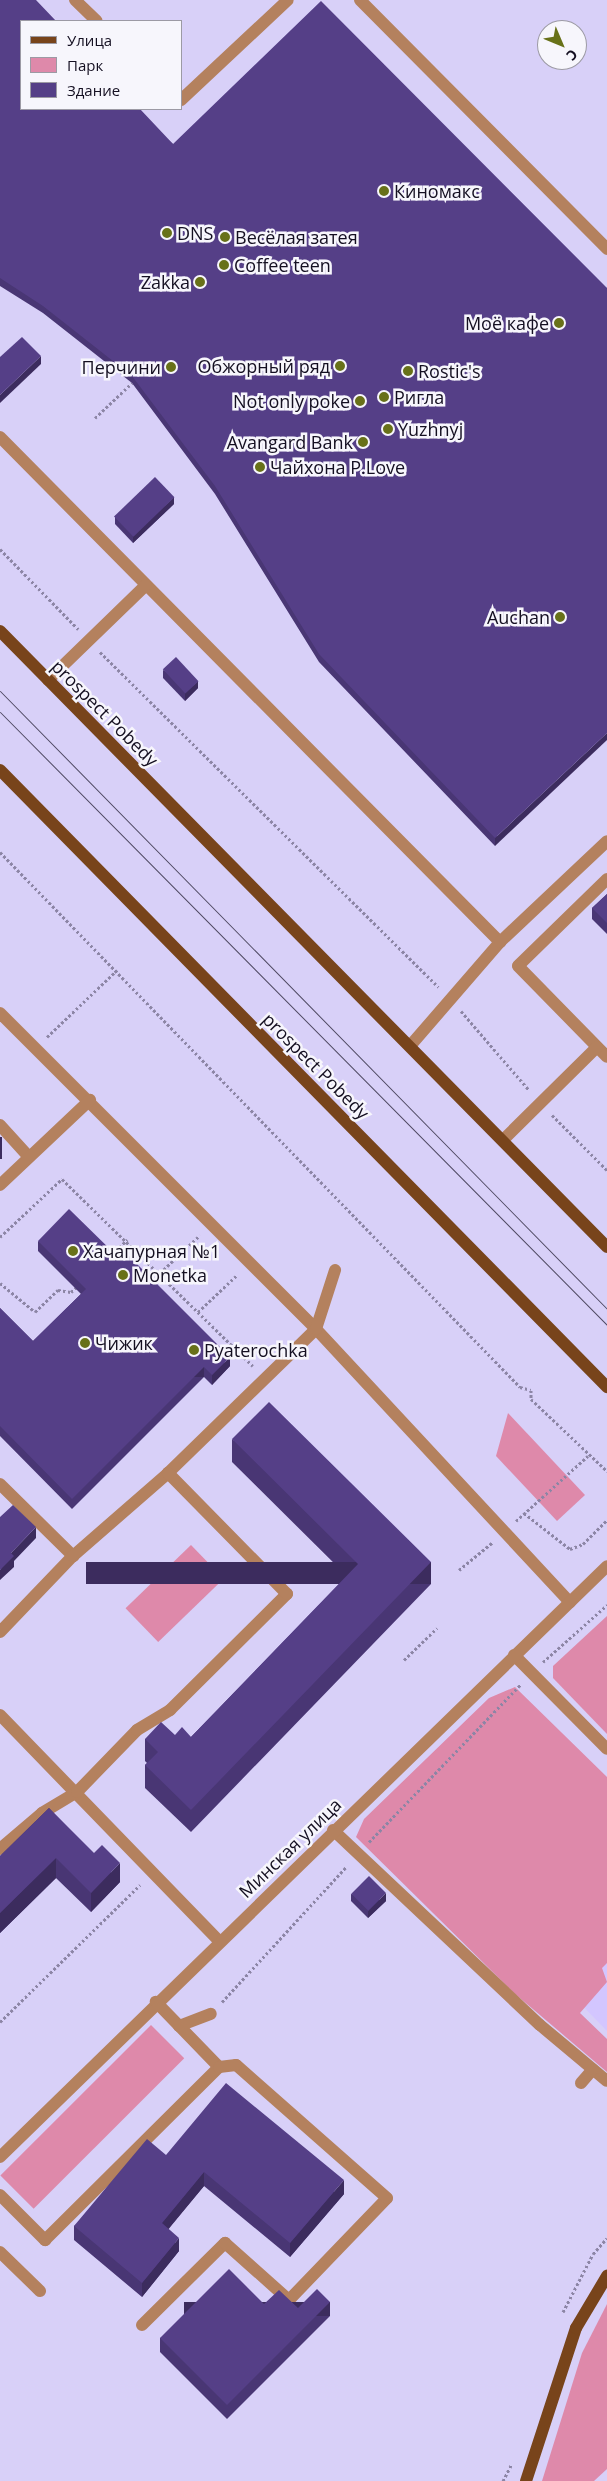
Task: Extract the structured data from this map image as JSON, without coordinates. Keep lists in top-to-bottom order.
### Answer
{
  "streets": {
    "main road": ["prospect Pobedy"],
    "street": ["Минская улица"]
  },
  "places": [
    "Киномакс",
    "DNS",
    "Весёлая затея",
    "Coffee teen",
    "Zakka",
    "Моё кафе",
    "Обжорный ряд",
    "Перчини",
    "Rostic's",
    "Ригла",
    "Not only poke",
    "Yuzhnyj",
    "Avangard Bank",
    "Чайхона P.Love",
    "Auchan",
    "Хачапурная №1",
    "Monetka",
    "Чижик",
    "Pyaterochka"
  ],
  "legend": ["Улица", "Парк", "Здание"],
  "north": "bottom right"
}
